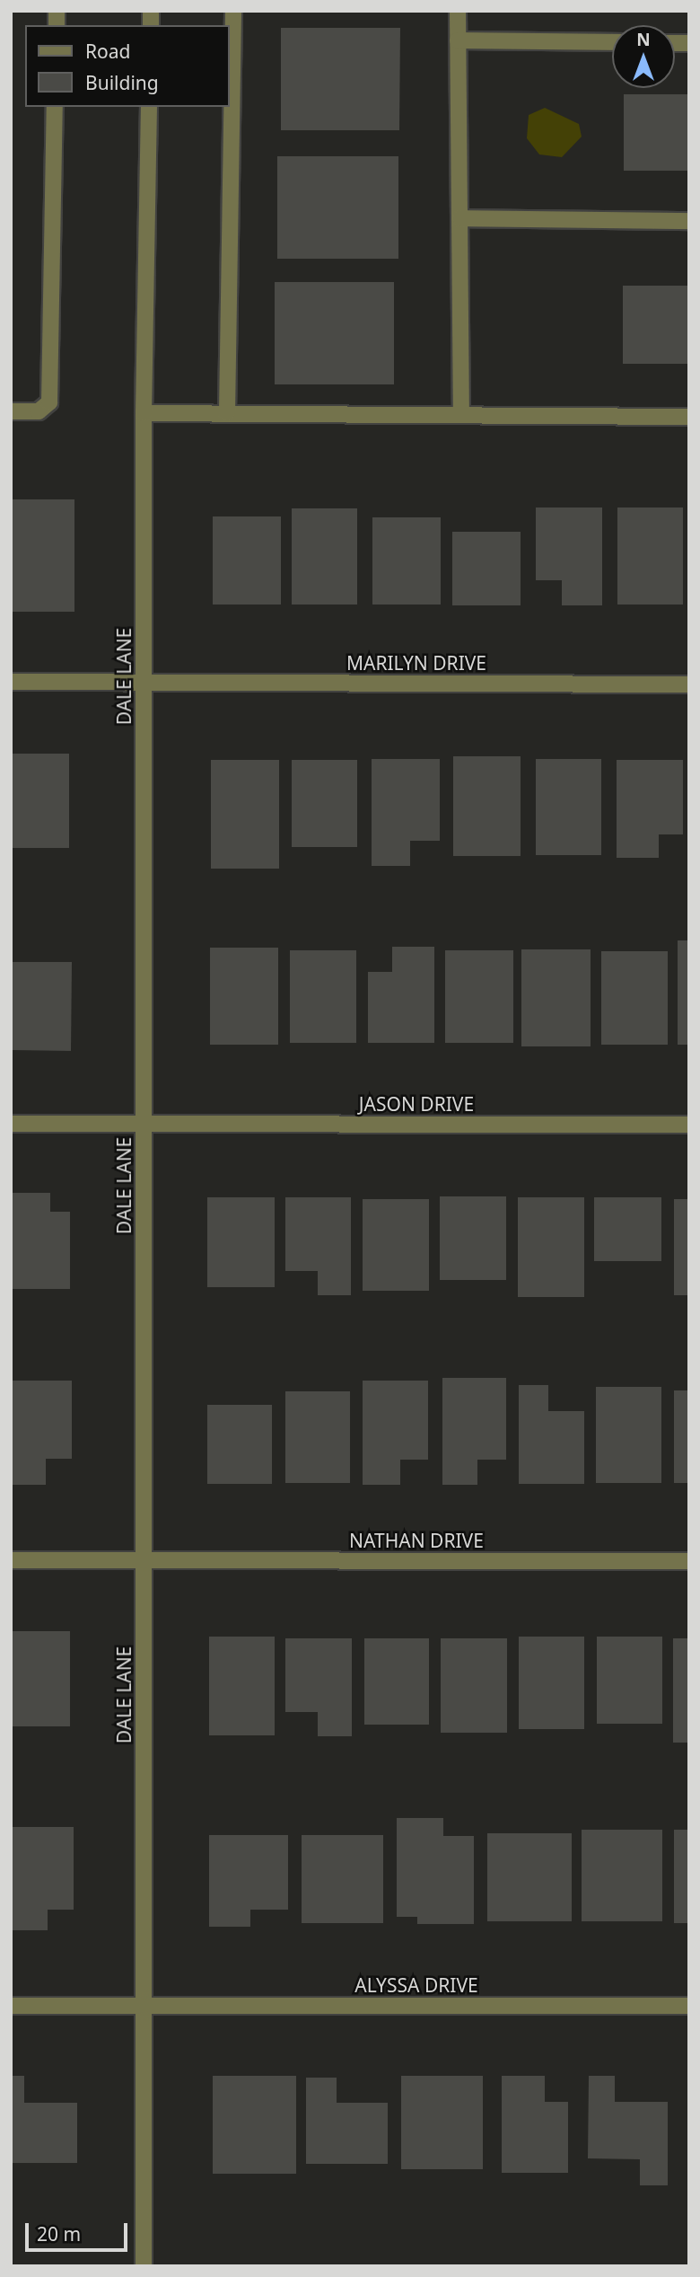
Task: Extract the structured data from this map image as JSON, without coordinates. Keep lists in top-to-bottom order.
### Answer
{
  "streets": {
    "street": [
      "MARILYN DRIVE",
      "DALE LANE",
      "JASON DRIVE",
      "NATHAN DRIVE",
      "ALYSSA DRIVE"
    ]
  },
  "crossings": [
    ["MARILYN DRIVE", "DALE LANE"],
    ["DALE LANE", "JASON DRIVE"],
    ["DALE LANE", "NATHAN DRIVE"],
    ["DALE LANE", "ALYSSA DRIVE"]
  ],
  "legend": ["Road", "Building"],
  "scale_bar": "20 m",
  "north": "top"
}
